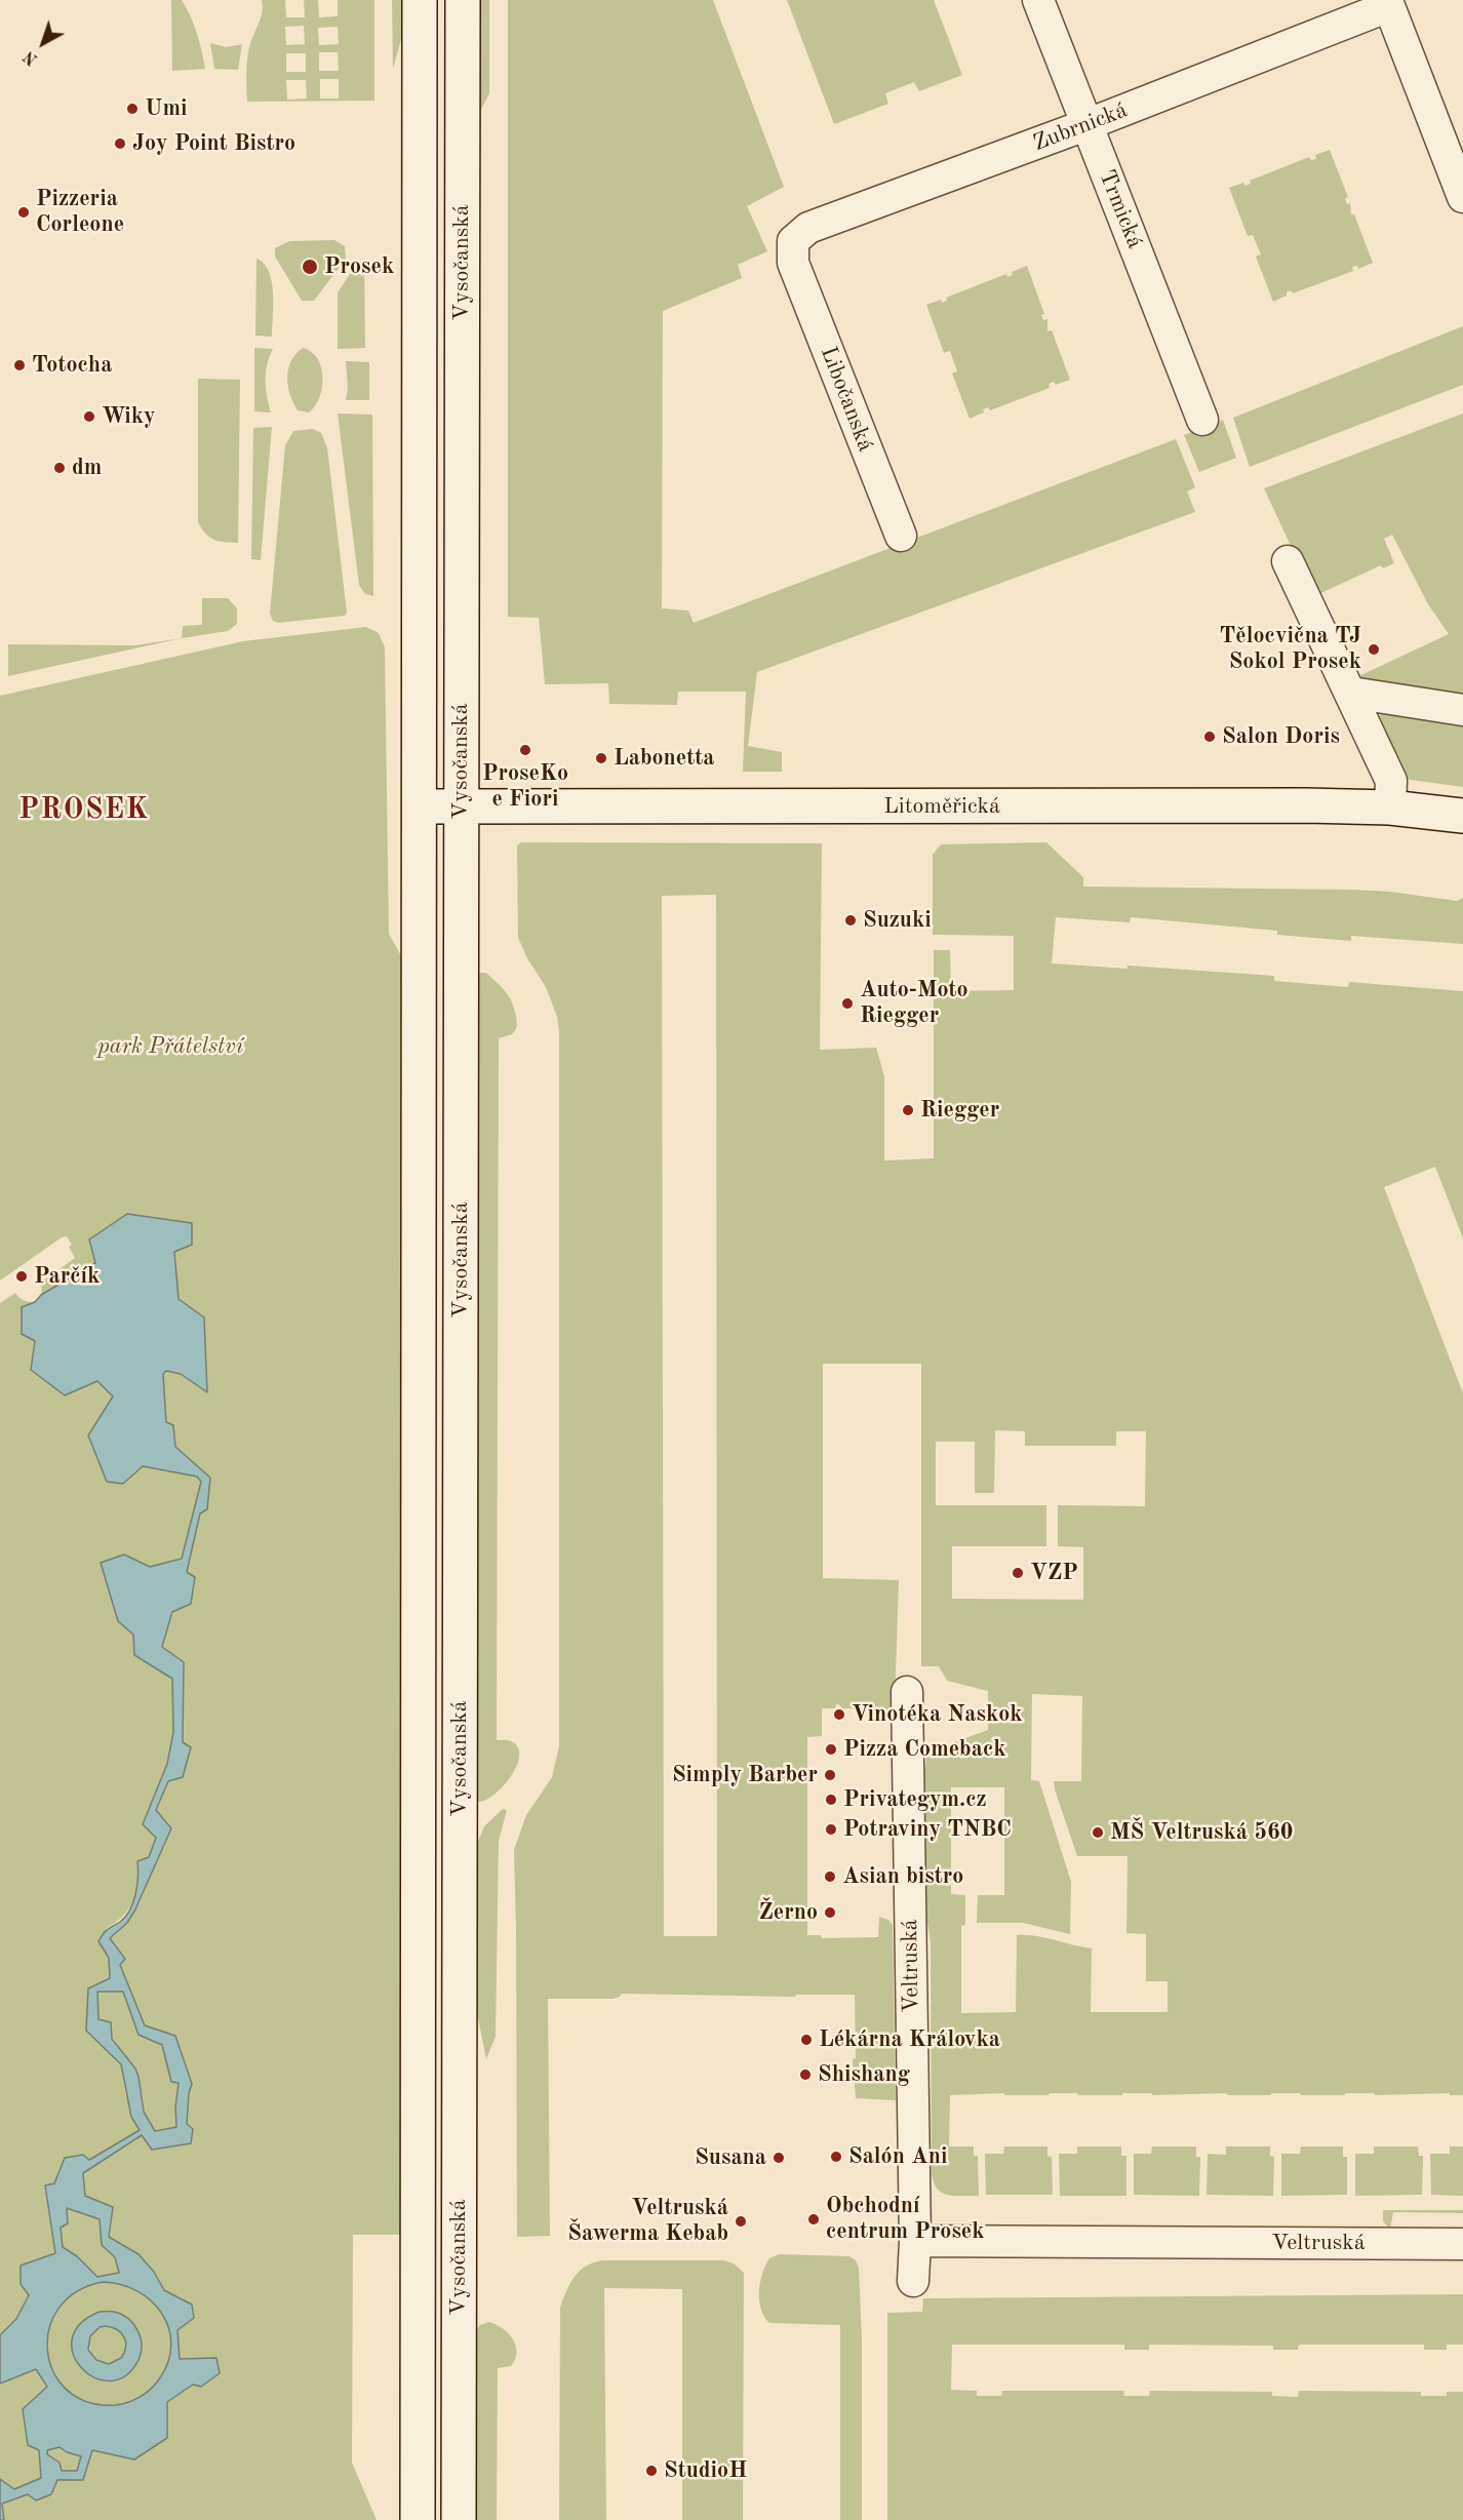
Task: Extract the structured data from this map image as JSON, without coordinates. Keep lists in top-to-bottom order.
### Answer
{
  "streets": {
    "main road": ["Vysočanská", "Litoměřická"],
    "street": [
      "Zubrnická",
      "Trmická",
      "Libočanská",
      "Veltruská"
    ]
  },
  "crossings": [
    ["Zubrnická", "Trmická"],
    ["Zubrnická", "Libočanská"],
    ["Vysočanská", "Litoměřická"]
  ],
  "districts": ["PROSEK"],
  "parks": ["park Přátelství"],
  "places": [
    "Umi",
    "Joy Point Bistro",
    "Pizzeria Corleone",
    "Prosek",
    "Totocha",
    "Wiky",
    "dm",
    "Tělocvična TJ Sokol Prosek",
    "Salon Doris",
    "ProseKo e Fiori",
    "Labonetta",
    "Suzuki",
    "Auto-Moto Riegger",
    "Riegger",
    "Parčík",
    "VZP",
    "Vinotéka Naskok",
    "Pizza Comeback",
    "Simply Barber",
    "Privategym.cz",
    "Potraviny TNBC",
    "MŠ Veltruská 560",
    "Asian bistro",
    "Žerno",
    "Lékárna Královka",
    "Shishang",
    "Salón Ani",
    "Susana",
    "Obchodní centrum Prosek",
    "Veltruská Šawerma Kebab",
    "StudioH"
  ],
  "north": "bottom left"
}
